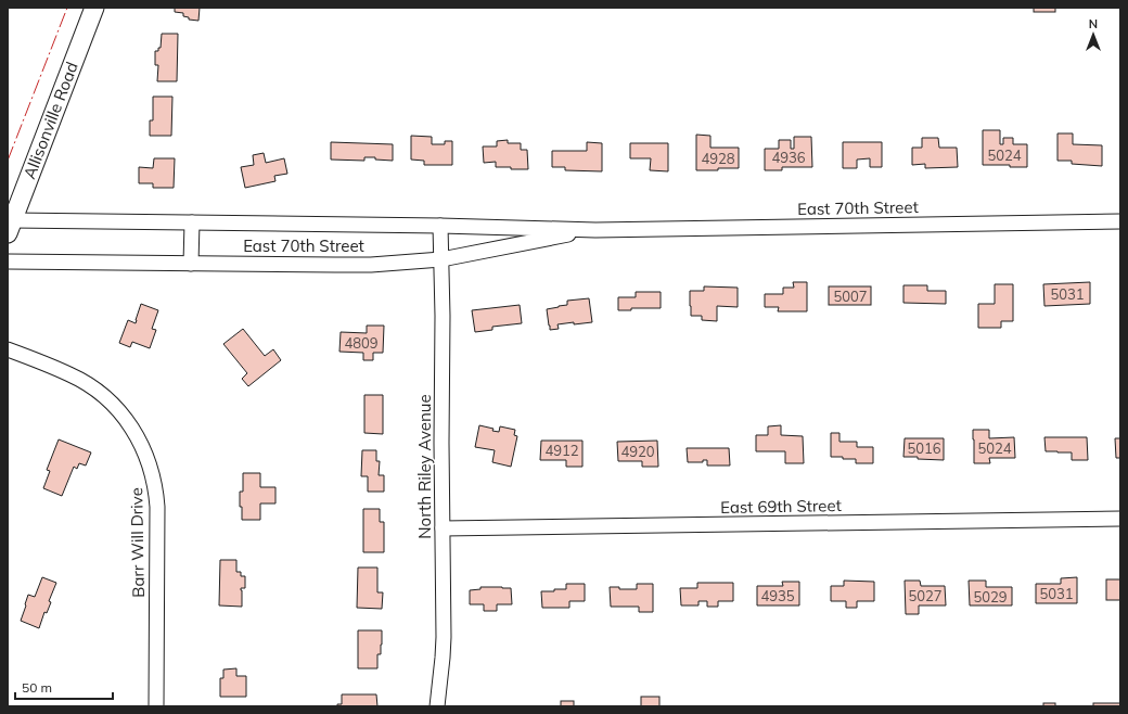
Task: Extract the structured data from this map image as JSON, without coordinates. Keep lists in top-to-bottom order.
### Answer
{
  "streets": {
    "main road": ["Allisonville Road"],
    "street": [
      "East 70th Street",
      "North Riley Avenue",
      "East 69th Street",
      "Barr Will Drive"
    ]
  },
  "crossings": [
    ["Allisonville Road", "East 70th Street"],
    ["East 70th Street", "North Riley Avenue"],
    ["North Riley Avenue", "East 69th Street"]
  ],
  "house_numbers": [
    "5024",
    "4936",
    "4928",
    "5031",
    "5007",
    "4809",
    "5016",
    "5024",
    "4912",
    "4920",
    "5031",
    "4935",
    "5027",
    "5029"
  ],
  "scale_bar": "50 m",
  "north": "top"
}
